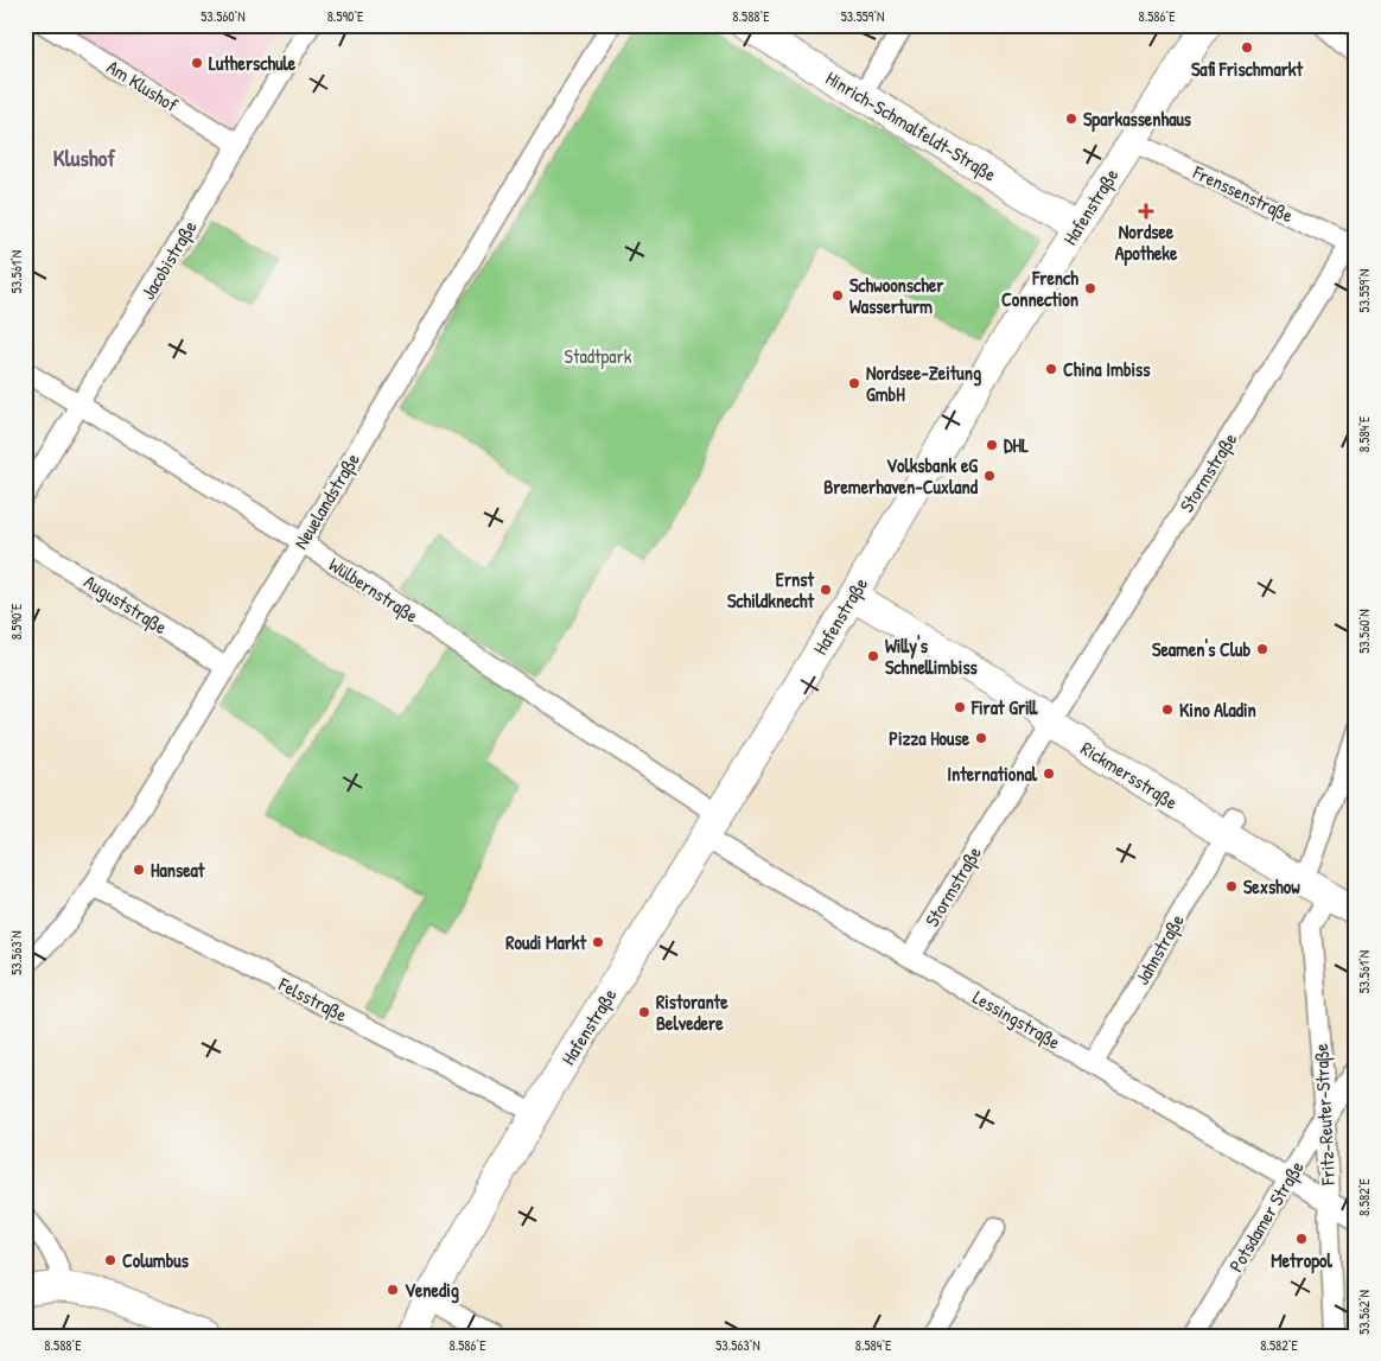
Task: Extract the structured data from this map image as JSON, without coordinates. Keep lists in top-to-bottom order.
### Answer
{
  "streets": {
    "street": [
      "Am Klushof",
      "Hinrich-Schmalfeldt-Straße",
      "Frenssenstraße",
      "Hafenstraße",
      "Jacobistraße",
      "Stormstraße",
      "Neuelandstraße",
      "Wülbernstraße",
      "Auguststraße",
      "Rickmersstraße",
      "Jahnstraße",
      "Felsstraße",
      "Lessingstraße",
      "Fritz-Reuter-Straße",
      "Potsdamer Straße"
    ]
  },
  "crossings": [
    ["Am Klushof", "Jacobistraße"],
    ["Hinrich-Schmalfeldt-Straße", "Hafenstraße"],
    ["Frenssenstraße", "Hafenstraße"],
    ["Frenssenstraße", "Stormstraße"],
    ["Hafenstraße", "Wülbernstraße"],
    ["Hafenstraße", "Rickmersstraße"],
    ["Hafenstraße", "Felsstraße"],
    ["Hafenstraße", "Lessingstraße"],
    ["Jacobistraße", "Wülbernstraße"],
    ["Stormstraße", "Rickmersstraße"],
    ["Stormstraße", "Lessingstraße"],
    ["Neuelandstraße", "Wülbernstraße"],
    ["Neuelandstraße", "Auguststraße"],
    ["Neuelandstraße", "Felsstraße"],
    ["Wülbernstraße", "Lessingstraße"],
    ["Rickmersstraße", "Jahnstraße"],
    ["Rickmersstraße", "Fritz-Reuter-Straße"],
    ["Jahnstraße", "Lessingstraße"],
    ["Lessingstraße", "Fritz-Reuter-Straße"],
    ["Lessingstraße", "Potsdamer Straße"],
    ["Fritz-Reuter-Straße", "Potsdamer Straße"]
  ],
  "districts": ["Klushof"],
  "parks": ["Stadtpark"],
  "places": {
    "other": [
      "Safi Frischmarkt",
      "Lutherschule",
      "Sparkassenhaus",
      "French Connection",
      "Schwoonscher Wasserturm",
      "China Imbiss",
      "Nordsee-Zeitung GmbH",
      "DHL",
      "Volksbank eG Bremerhaven-Cuxland",
      "Ernst Schildknecht",
      "Seamen's Club",
      "Willy's Schnellimbiss",
      "Firat Grill",
      "Kino Aladin",
      "Pizza House",
      "International",
      "Hanseat",
      "Sexshow",
      "Roudi Markt",
      "Ristorante Belvedere",
      "Metropol",
      "Columbus",
      "Venedig"
    ],
    "health": ["Nordsee Apotheke"]
  },
  "coordinates": [
    "53.560°N",
    "8.590°E",
    "8.588°E",
    "53.559°N",
    "8.586°E",
    "53.561°N",
    "8.584°E",
    "53.563°N",
    "8.582°E",
    "53.562°N"
  ]
}
